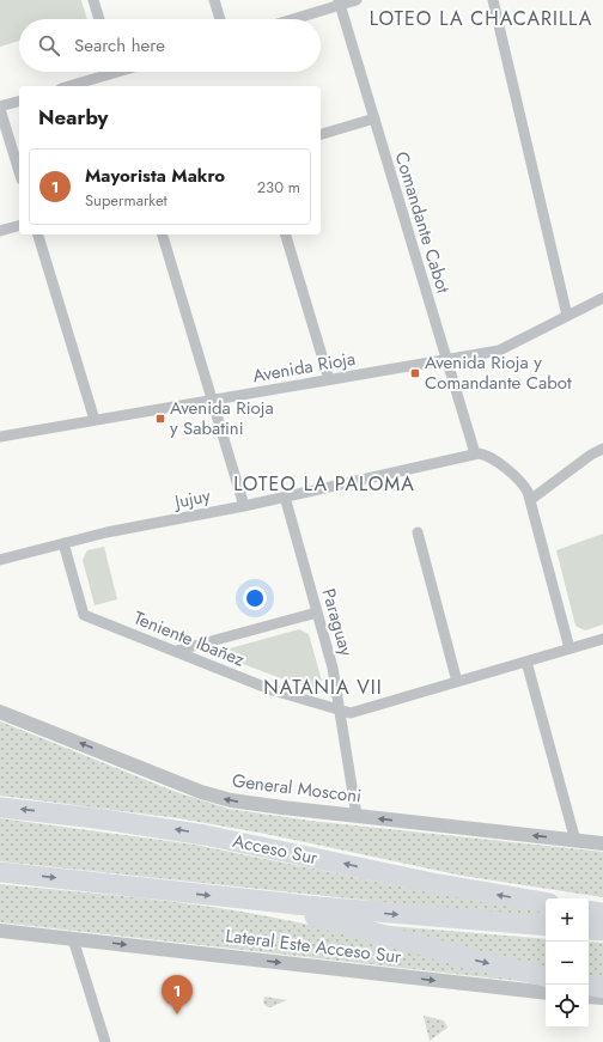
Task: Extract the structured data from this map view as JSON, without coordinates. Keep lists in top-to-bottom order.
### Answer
{
  "streets": {
    "highway": ["Acceso Sur"],
    "street": [
      "Comandante Cabot",
      "Avenida Rioja",
      "Jujuy",
      "Paraguay",
      "Teniente Ibañez",
      "General Mosconi",
      "Lateral Este Acceso Sur"
    ]
  },
  "crossings": [
    ["Comandante Cabot", "Avenida Rioja"],
    ["Comandante Cabot", "Jujuy"],
    ["Jujuy", "Paraguay"],
    ["Jujuy", "Teniente Ibañez"],
    ["Paraguay", "Teniente Ibañez"],
    ["Paraguay", "General Mosconi"]
  ],
  "one_way": ["General Mosconi", "Lateral Este Acceso Sur"],
  "districts": ["LOTEO LA CHACARILLA", "LOTEO LA PALOMA", "NATANIA VII"],
  "places": {
    "transit": ["Avenida Rioja y Comandante Cabot", "Avenida Rioja y Sabatini"]
  },
  "page": {
    "search": "Search here",
    "heading": "Nearby",
    "list": [
      {
        "mark": "1",
        "name": "Mayorista Makro",
        "note": "Supermarket",
        "value": "230 m"
      }
    ],
    "map_buttons": ["+", "−"],
    "pins": "1"
  }
}
